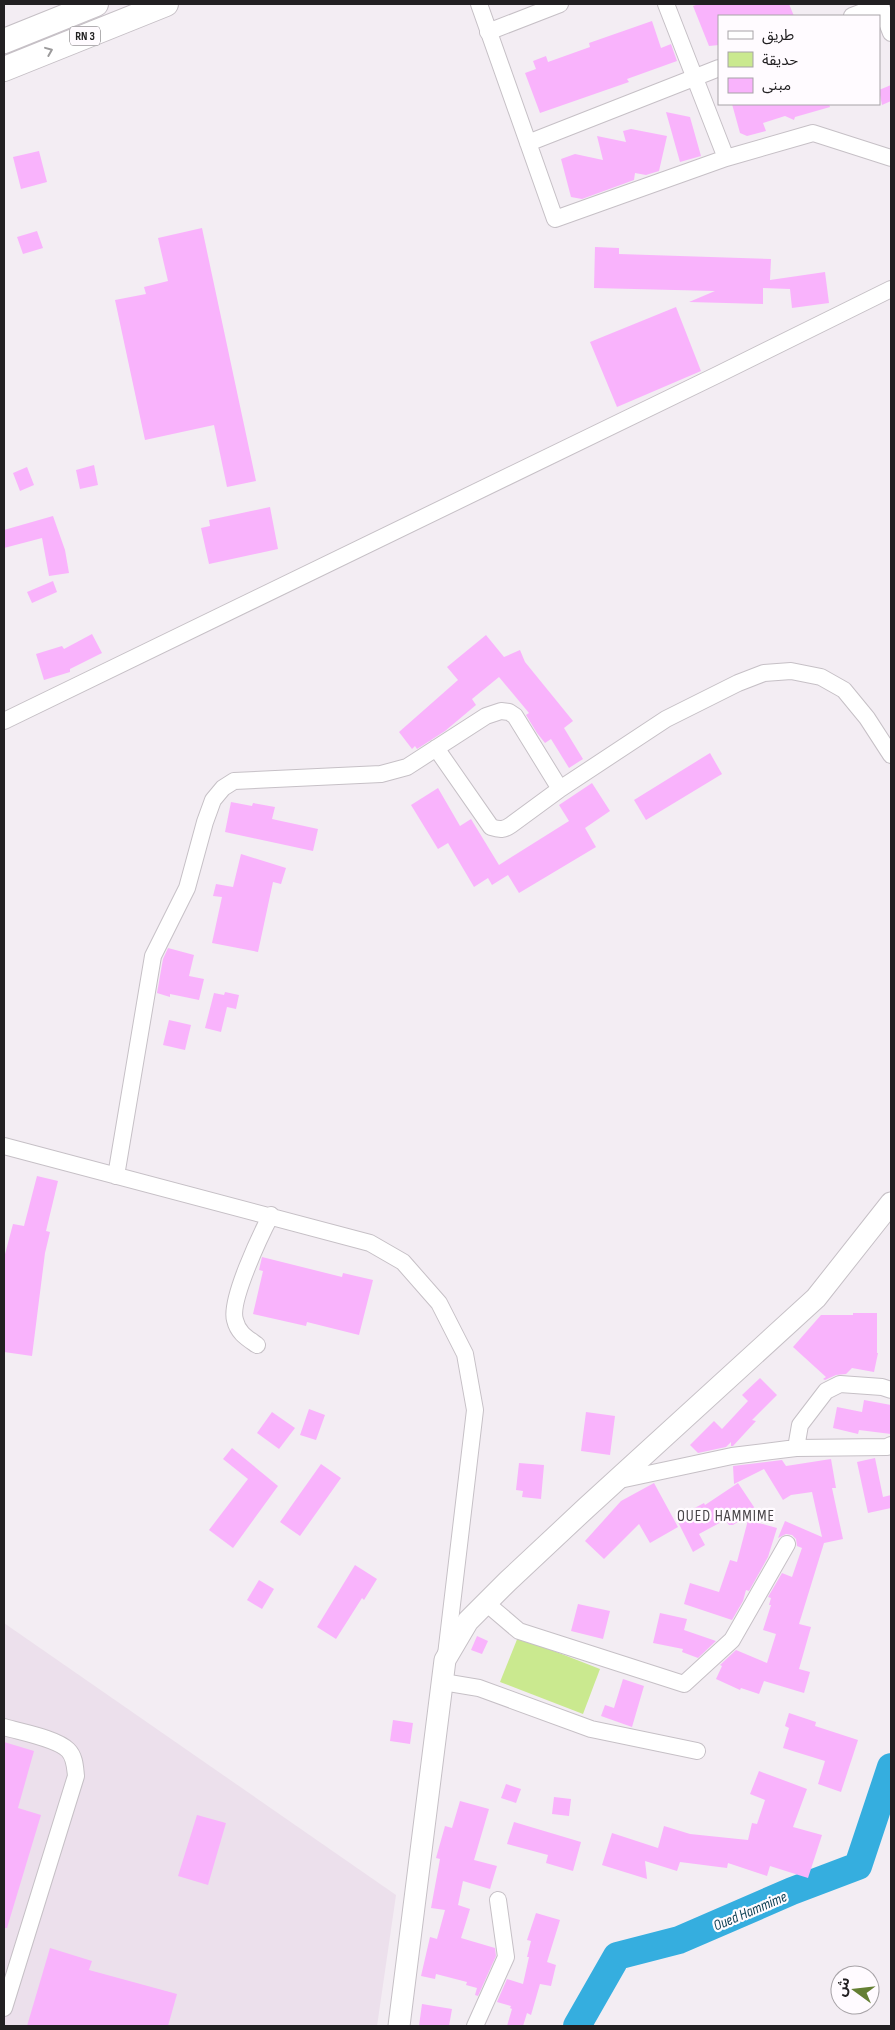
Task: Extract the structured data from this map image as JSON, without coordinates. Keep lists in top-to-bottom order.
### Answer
{
  "streets": {
    "highway": ["RN 3"]
  },
  "districts": ["OUED HAMMIME"],
  "water": ["Oued Hammime"],
  "legend": ["طريق", "حديقة", "مبنى"],
  "north": "left"
}
